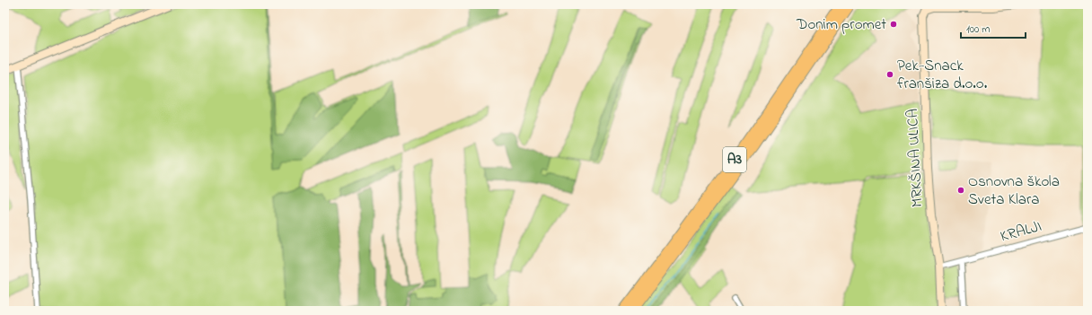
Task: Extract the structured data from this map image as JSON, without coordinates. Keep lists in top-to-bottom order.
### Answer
{
  "streets": {
    "highway": ["A3"],
    "street": ["MRKŠINA ULICA", "KRALJI"]
  },
  "crossings": [
    ["MRKŠINA ULICA", "KRALJI"]
  ],
  "places": ["Donim promet", "Pek-Snack franšiza d.o.o.", "Osnovna škola Sveta Klara"],
  "scale_bar": "100 m"
}
